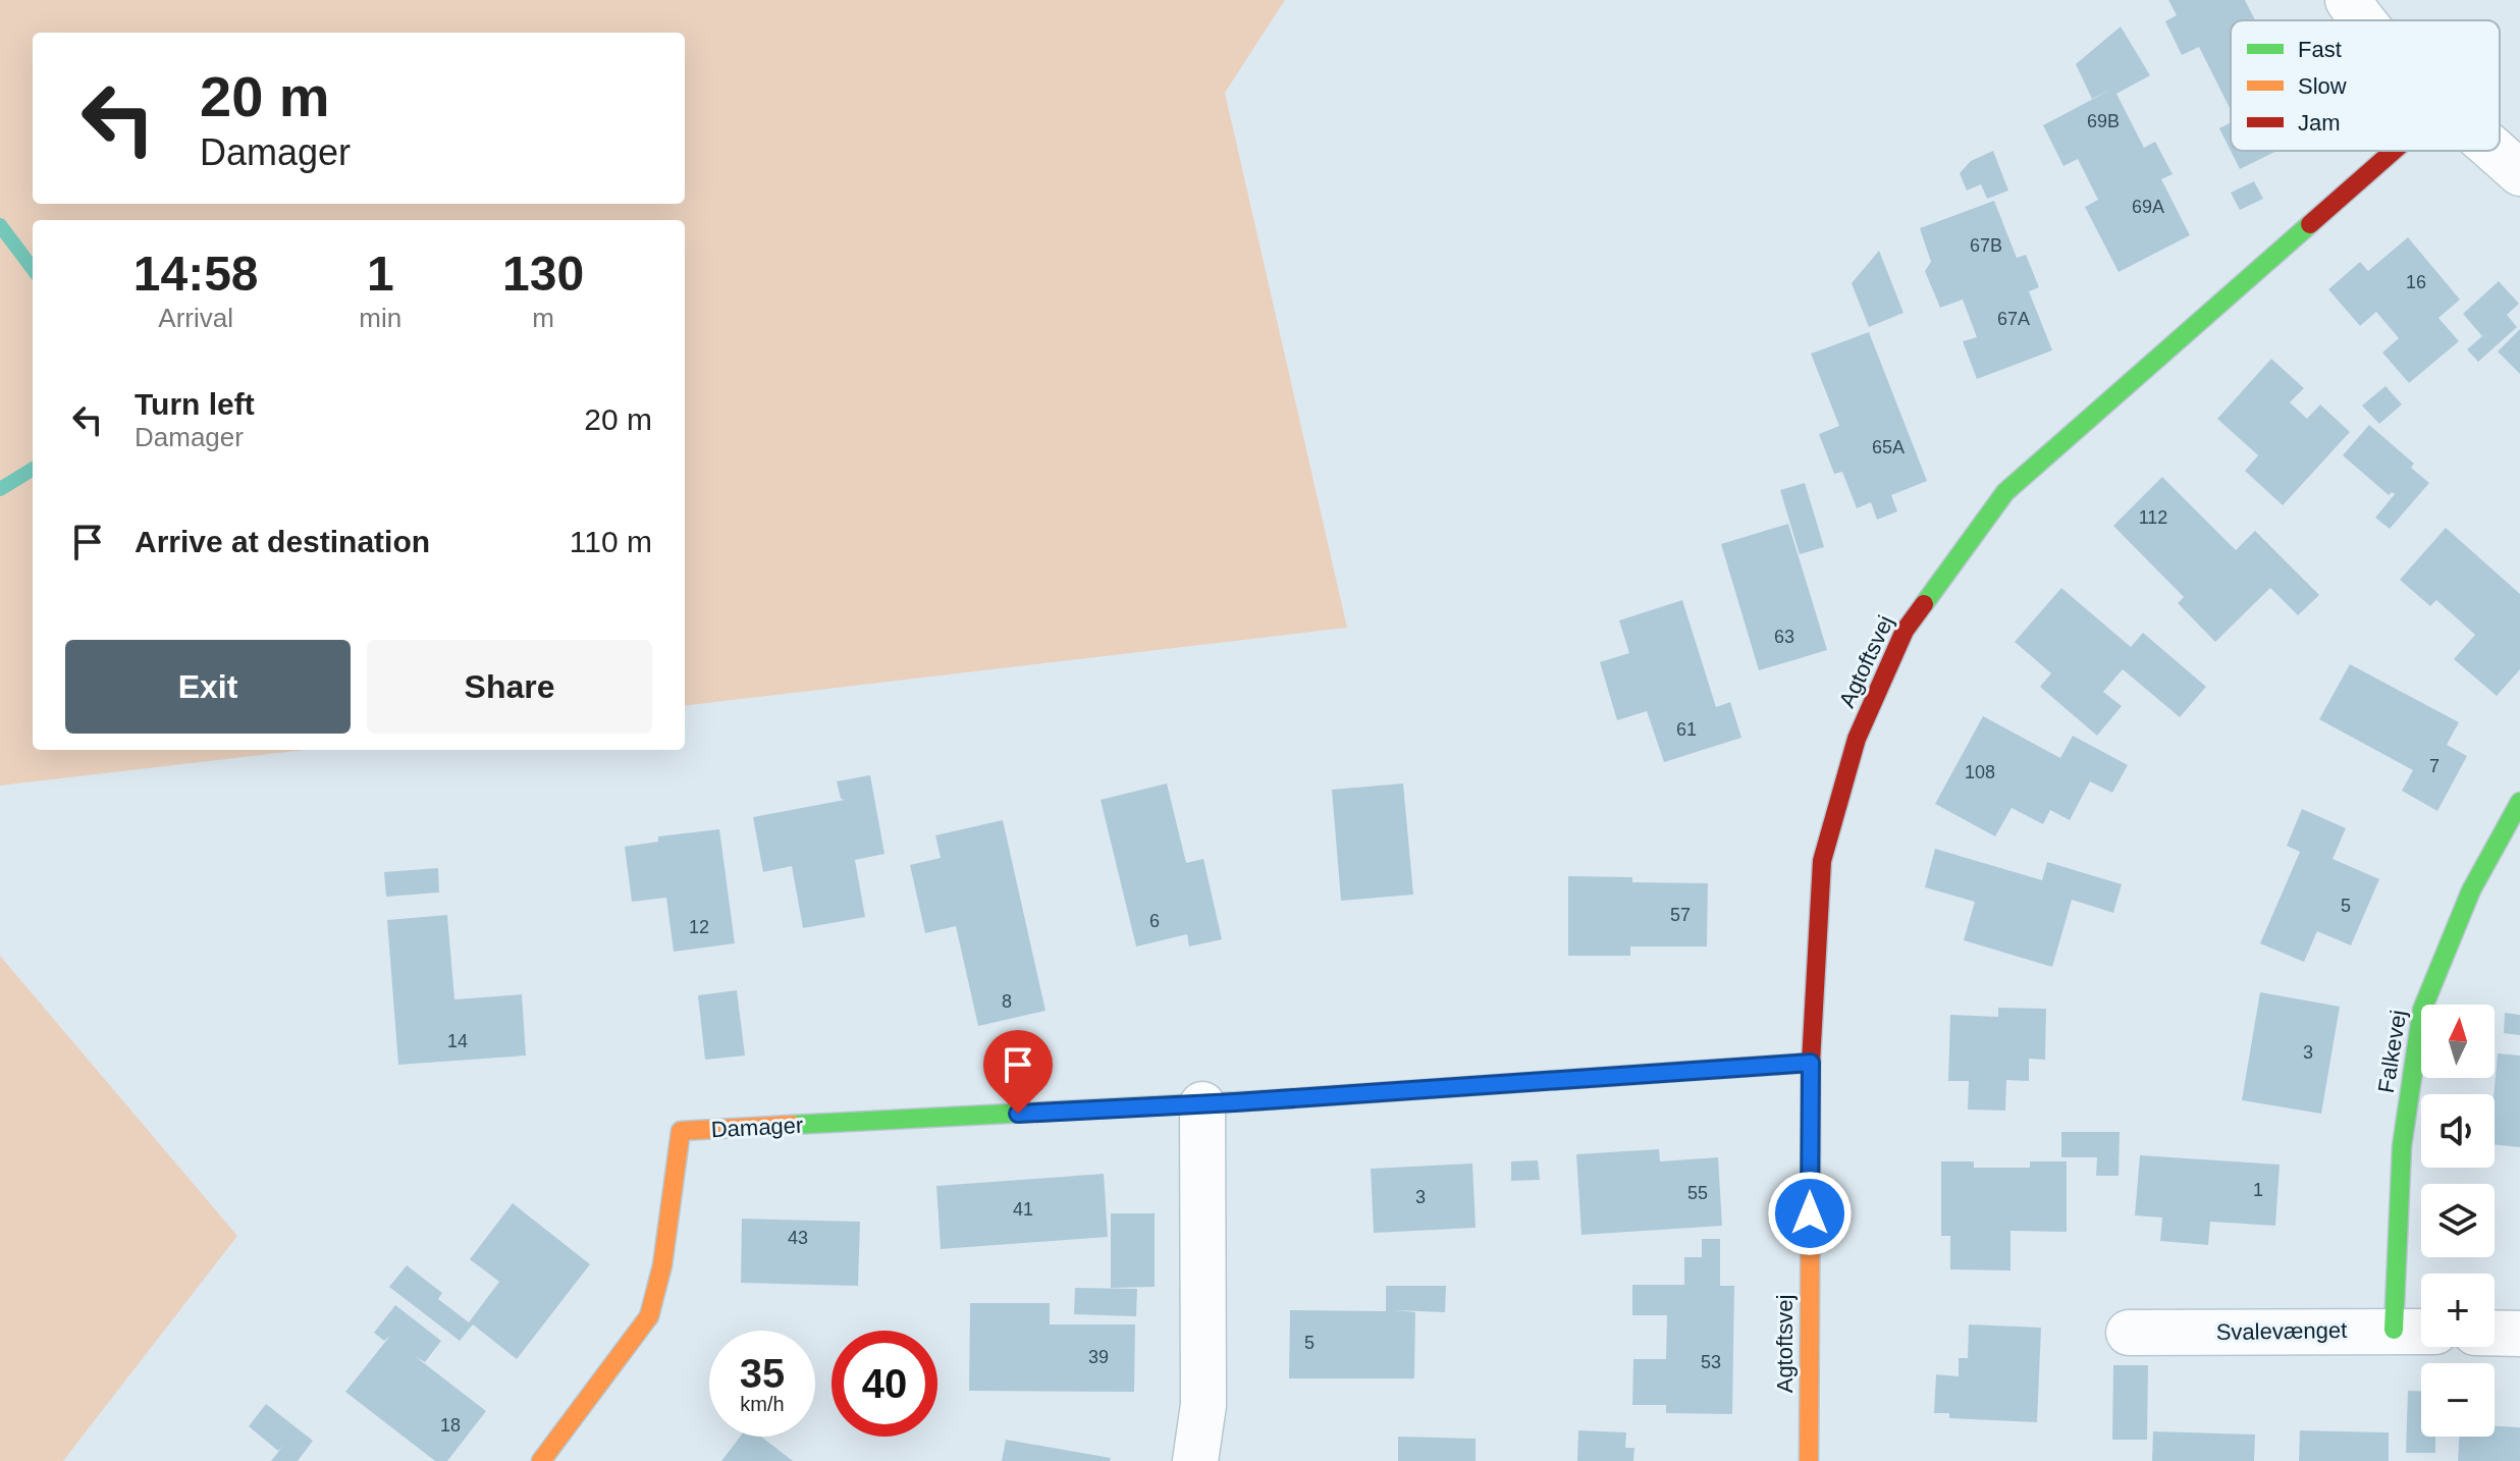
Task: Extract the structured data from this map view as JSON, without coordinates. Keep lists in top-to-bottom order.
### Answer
{
  "streets": {
    "street": [
      "Agtoftsvej",
      "Falkevej",
      "Damager",
      "Svalevænget"
    ]
  },
  "crossings": [
    ["Agtoftsvej", "Damager"],
    ["Falkevej", "Svalevænget"]
  ],
  "house_numbers": [
    "69B",
    "69A",
    "67B",
    "16",
    "67A",
    "65A",
    "112",
    "63",
    "61",
    "7",
    "108",
    "5",
    "57",
    "6",
    "12",
    "8",
    "14",
    "3",
    "1",
    "55",
    "3",
    "41",
    "43",
    "5",
    "39",
    "53",
    "18"
  ],
  "legend": ["Fast", "Slow", "Jam"],
  "north": "top",
  "page": {
    "turn": ["20 m", "Damager"],
    "eta": [
      "14:58",
      "Arrival",
      "1",
      "min",
      "130",
      "m"
    ],
    "list": [
      {
        "name": "Turn left",
        "note": "Damager",
        "value": "20 m"
      },
      {
        "name": "Arrive at destination",
        "value": "110 m"
      }
    ],
    "buttons": ["Exit", "Share"],
    "map_buttons": ["+", "−"],
    "speed": "35 km/h",
    "limit": "40"
  }
}
